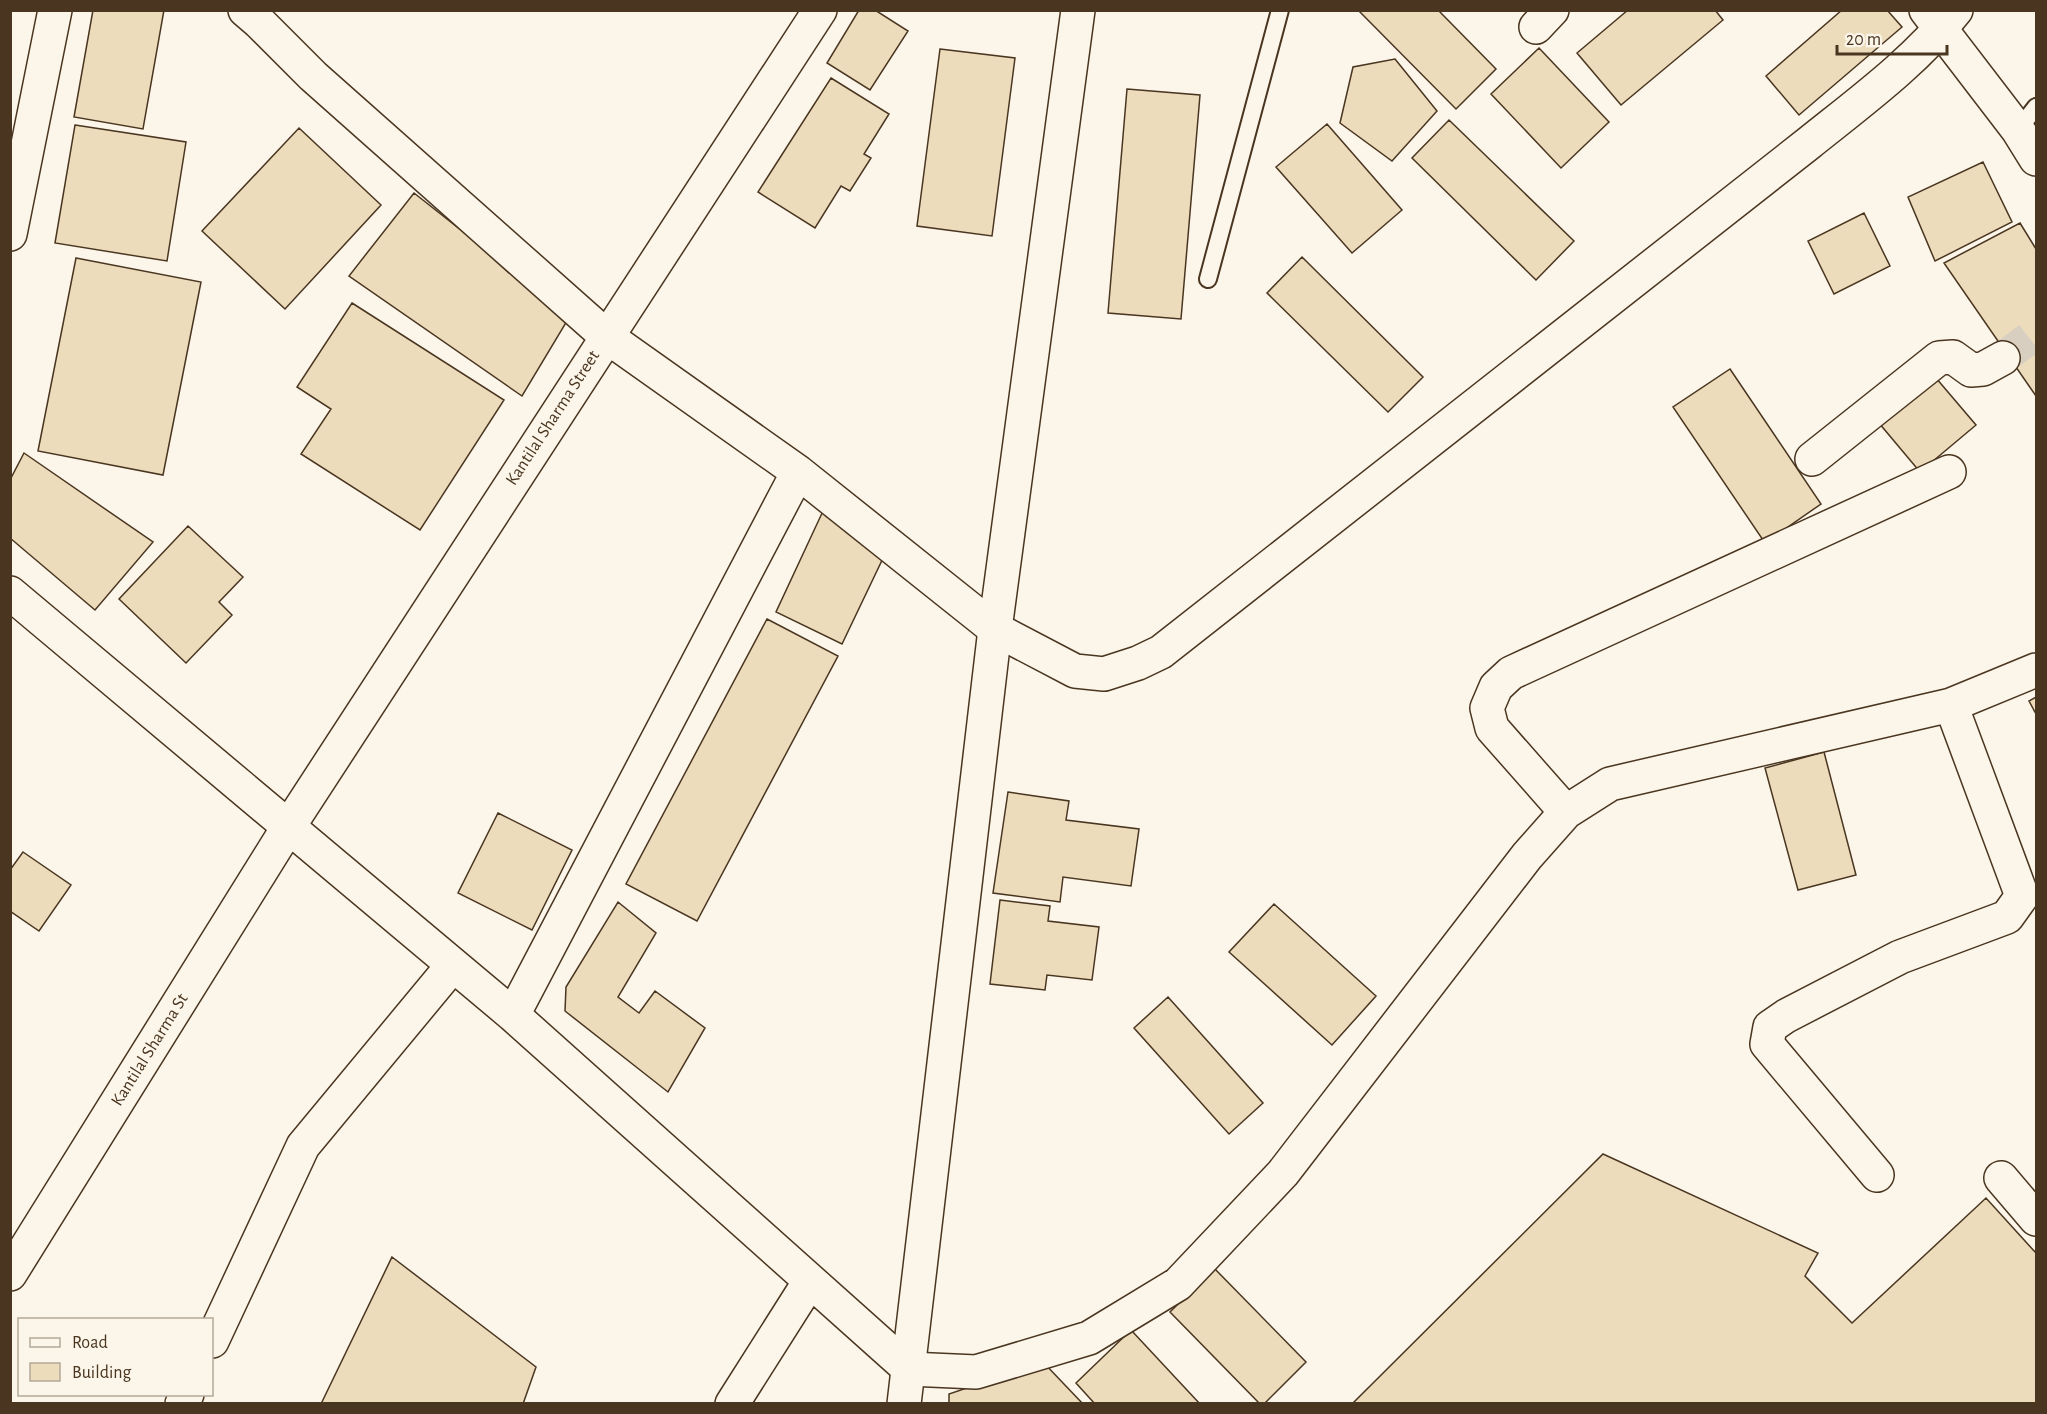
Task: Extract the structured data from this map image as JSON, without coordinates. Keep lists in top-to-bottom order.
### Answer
{
  "streets": {
    "street": ["Kantilal Sharma Street", "Kantilal Sharma St"]
  },
  "crossings": [
    ["Kantilal Sharma Street", "Kantilal Sharma St"]
  ],
  "legend": ["Road", "Building"],
  "scale_bar": "20 m"
}
